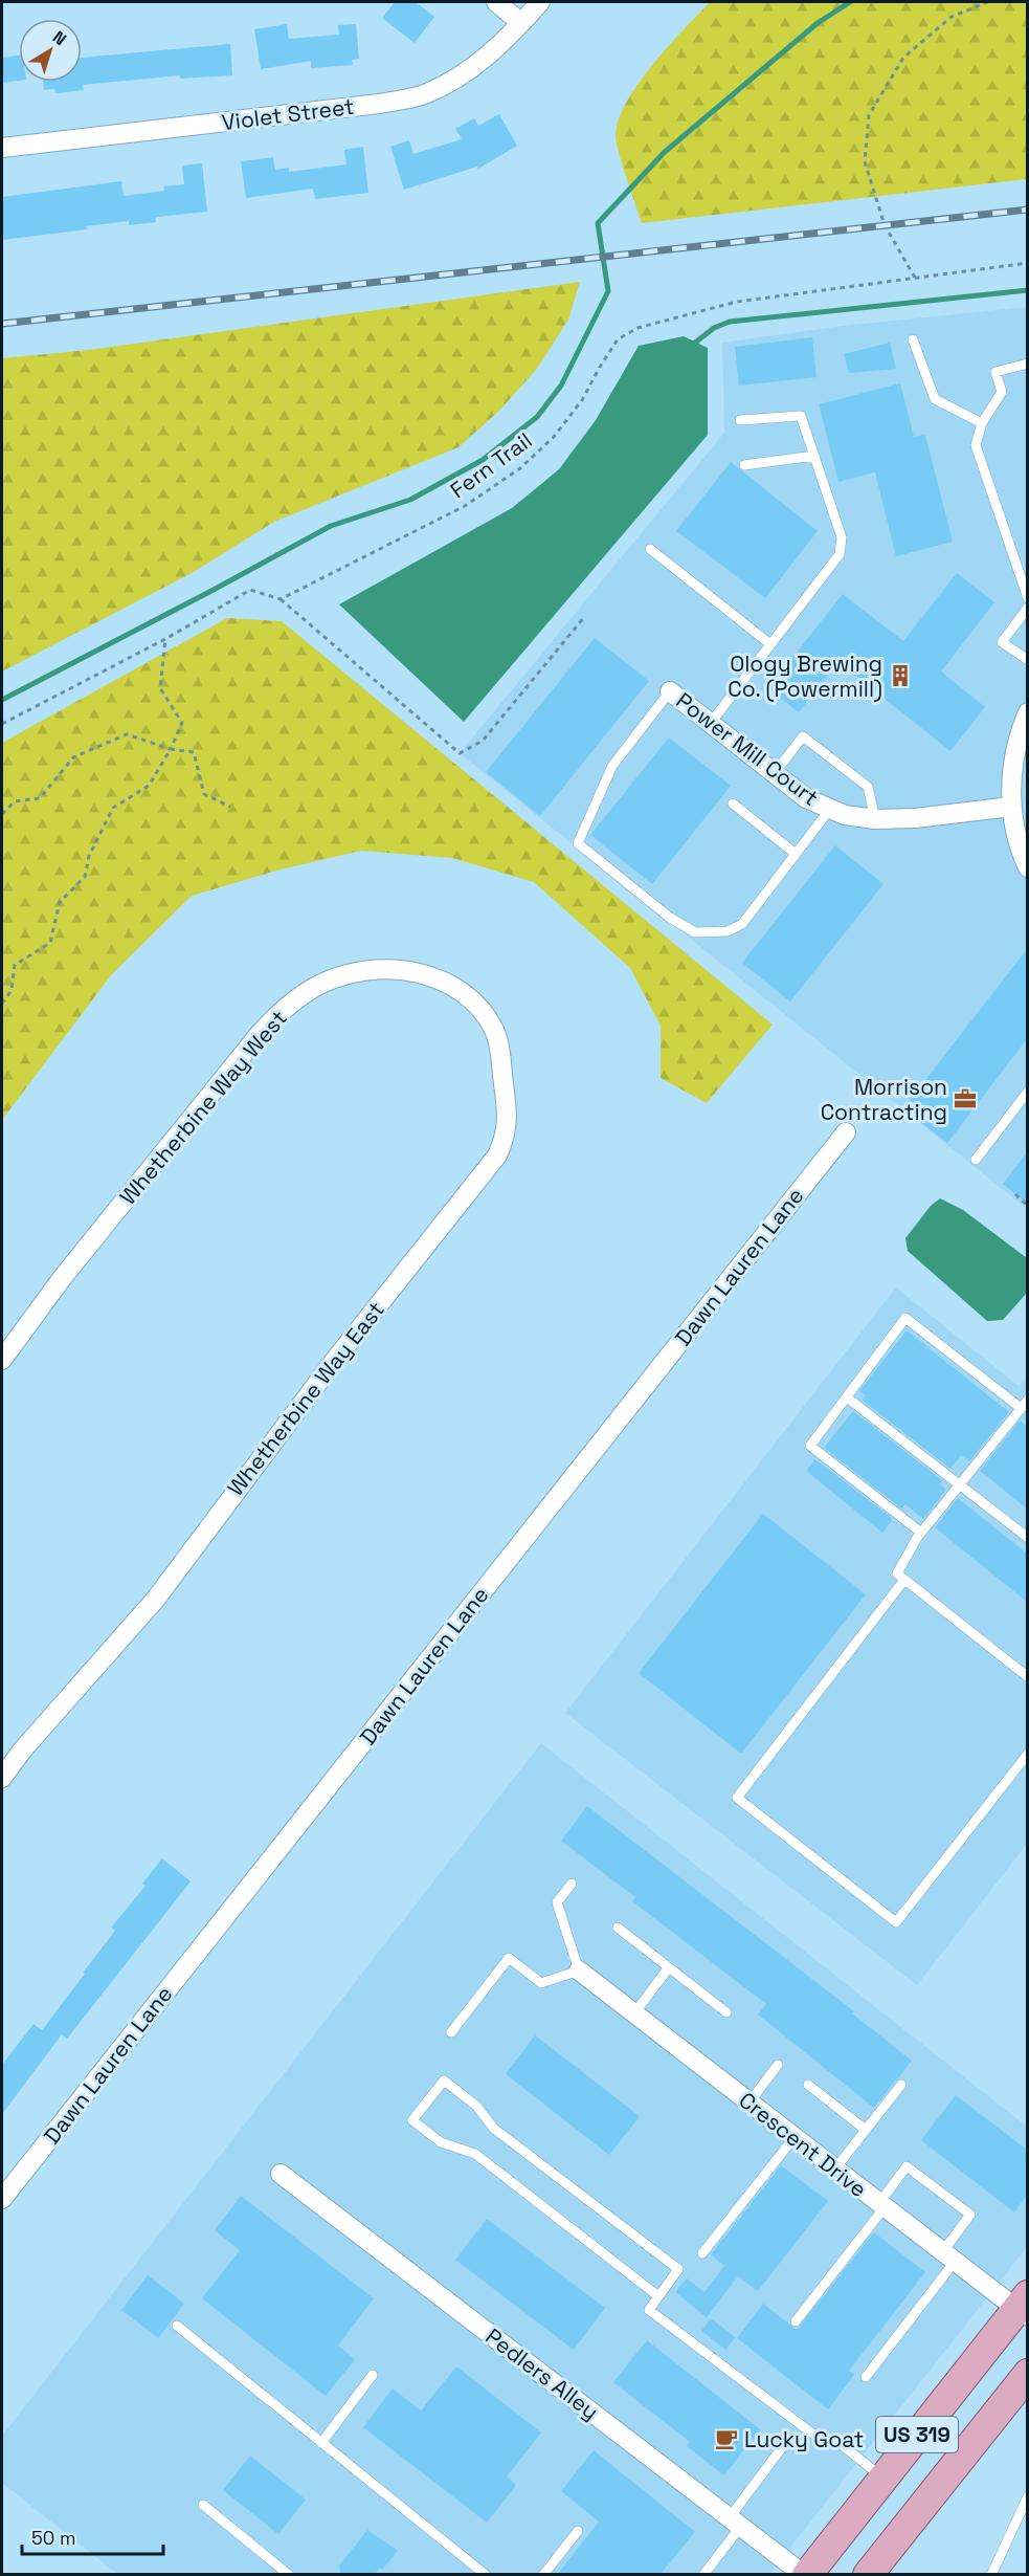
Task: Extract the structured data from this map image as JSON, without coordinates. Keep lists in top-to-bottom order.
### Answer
{
  "streets": {
    "main road": ["US 319"],
    "street": [
      "Violet Street",
      "Power Mill Court",
      "Whetherbine Way West",
      "Dawn Lauren Lane",
      "Whetherbine Way East",
      "Crescent Drive",
      "Pedlers Alley"
    ],
    "path": ["Fern Trail"]
  },
  "crossings": [
    ["Whetherbine Way West", "Whetherbine Way East"],
    ["Crescent Drive", "US 319"],
    ["Pedlers Alley", "US 319"]
  ],
  "places": {
    "building": ["Ology Brewing Co. (Powermill)"],
    "office": ["Morrison Contracting"],
    "cafe": ["Lucky Goat"]
  },
  "scale_bar": "50 m",
  "north": "top right"
}
